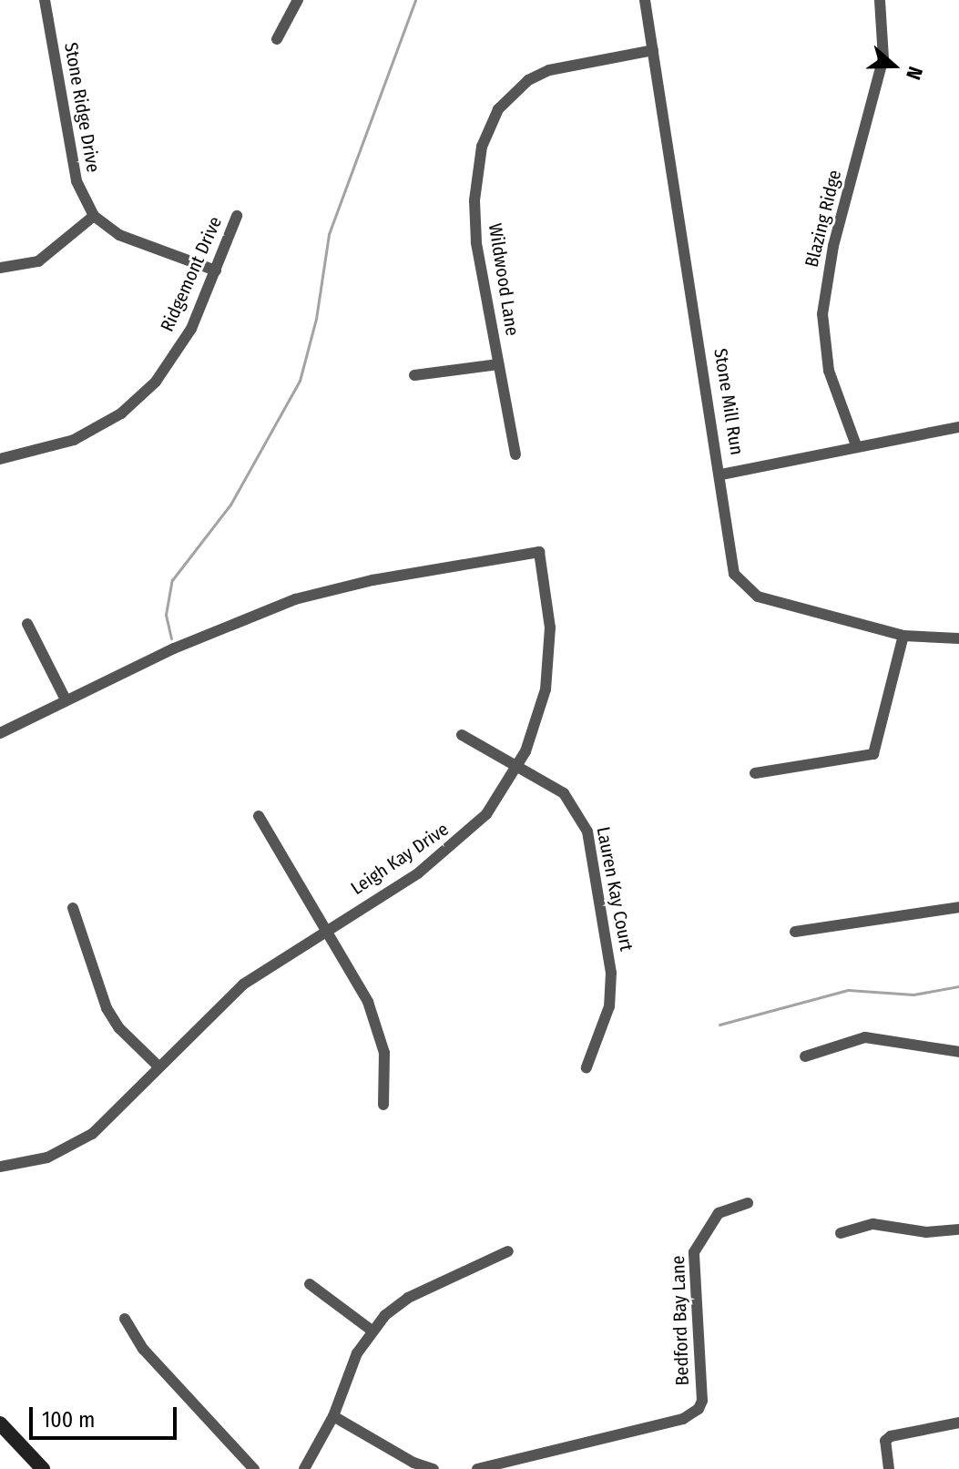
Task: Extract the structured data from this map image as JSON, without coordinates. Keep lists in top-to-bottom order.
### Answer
{
  "streets": {
    "street": [
      "Stone Ridge Drive",
      "Blazing Ridge",
      "Ridgemont Drive",
      "Wildwood Lane",
      "Stone Mill Run",
      "Leigh Kay Drive",
      "Lauren Kay Court",
      "Bedford Bay Lane"
    ]
  },
  "crossings": [
    ["Stone Ridge Drive", "Ridgemont Drive"],
    ["Wildwood Lane", "Stone Mill Run"],
    ["Leigh Kay Drive", "Lauren Kay Court"]
  ],
  "scale_bar": "100 m",
  "north": "right"
}
